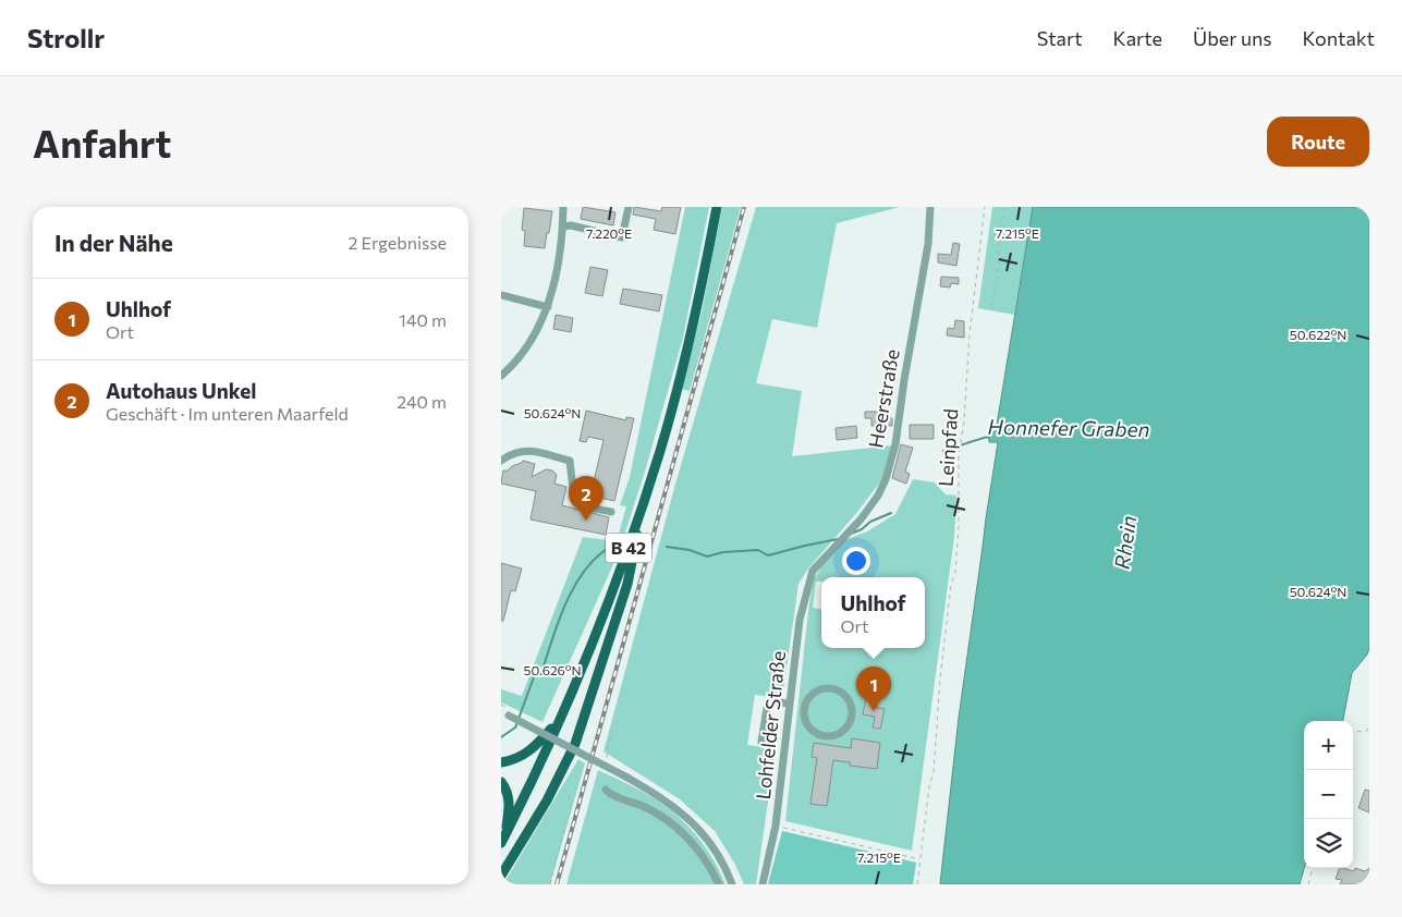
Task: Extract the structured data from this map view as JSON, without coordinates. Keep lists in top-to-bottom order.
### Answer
{
  "streets": {
    "main road": ["B 42"],
    "street": ["Heerstraße", "Lohfelder Straße"],
    "path": ["Leinpfad"]
  },
  "crossings": [
    ["Heerstraße", "Lohfelder Straße"]
  ],
  "water": ["Honnefer Graben", "Rhein"],
  "page": {
    "header": "Strollr",
    "nav": [
      "Start",
      "Karte",
      "Über uns",
      "Kontakt"
    ],
    "buttons": "Route",
    "title": "Anfahrt",
    "heading": ["In der Nähe", "2 Ergebnisse"],
    "list": [
      {
        "mark": "1",
        "name": "Uhlhof",
        "note": "Ort",
        "value": "140 m"
      },
      {
        "mark": "2",
        "name": "Autohaus Unkel",
        "note": "Geschäft · Im unteren Maarfeld",
        "value": "240 m"
      }
    ],
    "pins": ["2", "1"],
    "popup": ["Uhlhof", "Ort"],
    "map_buttons": ["+", "−"]
  },
  "coordinates": [
    "7.220°E",
    "7.215°E",
    "50.622°N",
    "50.624°N",
    "50.626°N"
  ]
}
